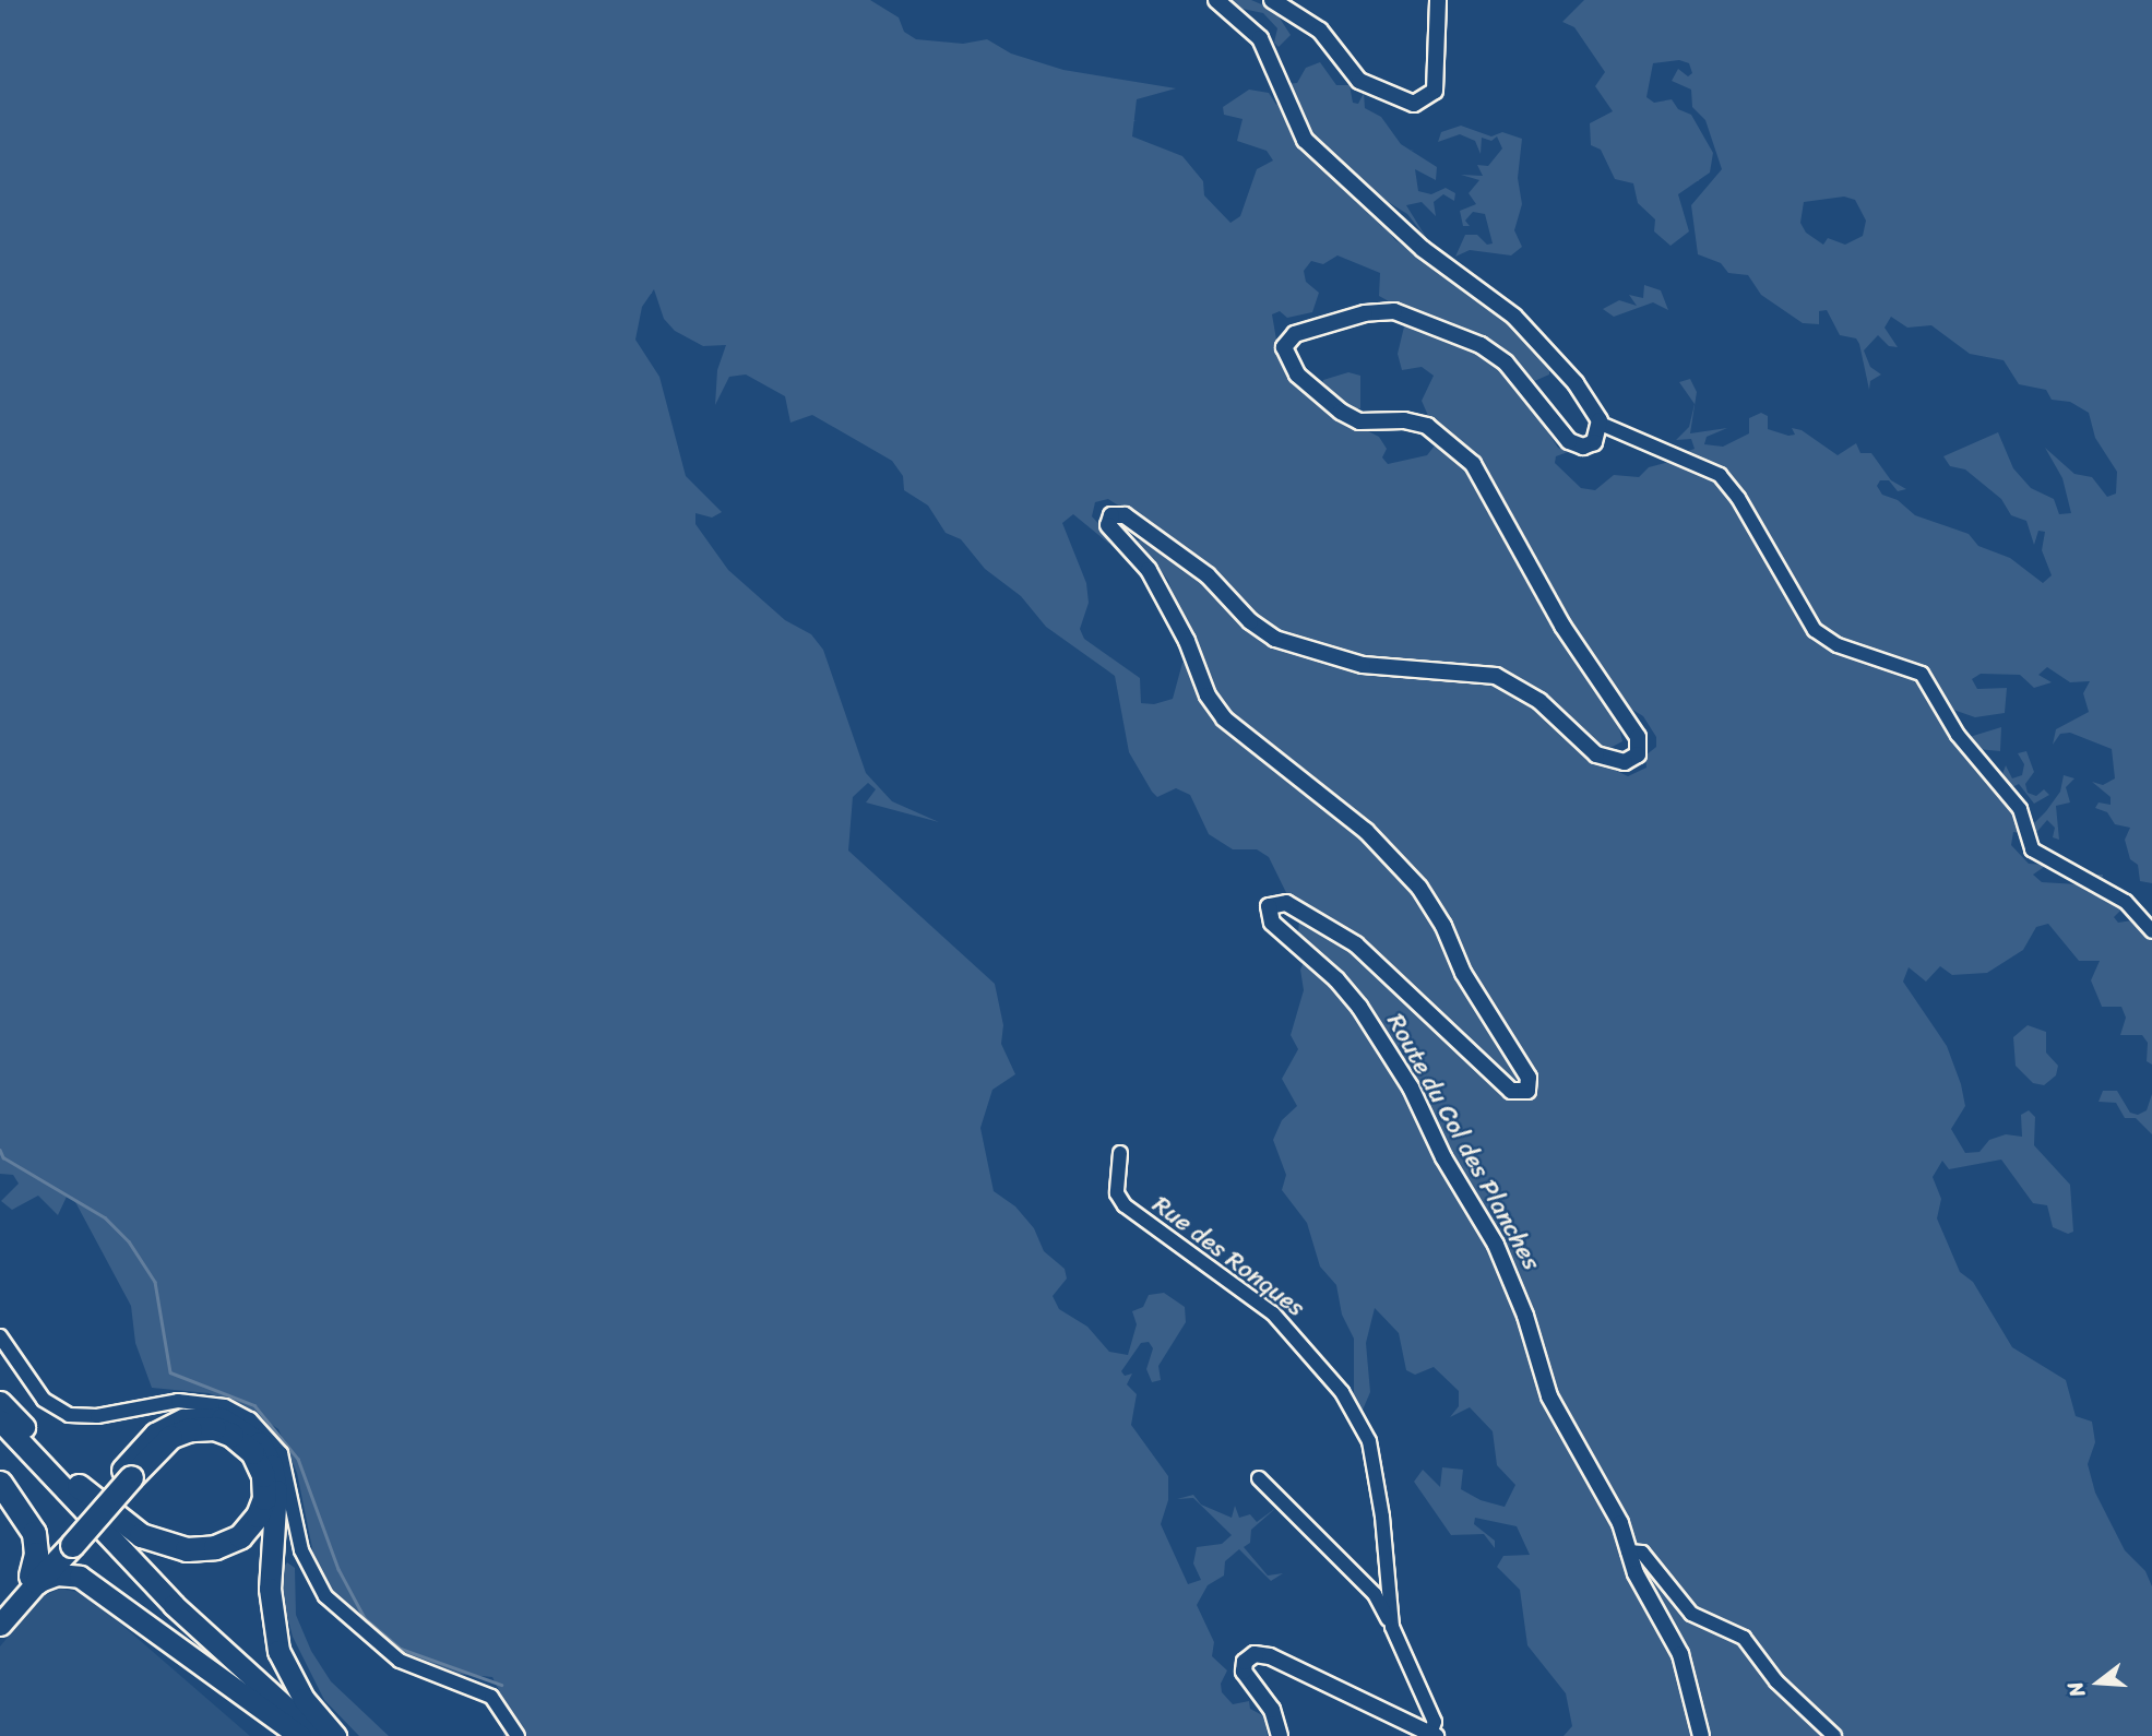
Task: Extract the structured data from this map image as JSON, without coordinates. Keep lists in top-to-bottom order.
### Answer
{
  "streets": {
    "street": ["Route du Col des Planches", "Rue des Ronques"]
  },
  "north": "left"
}
